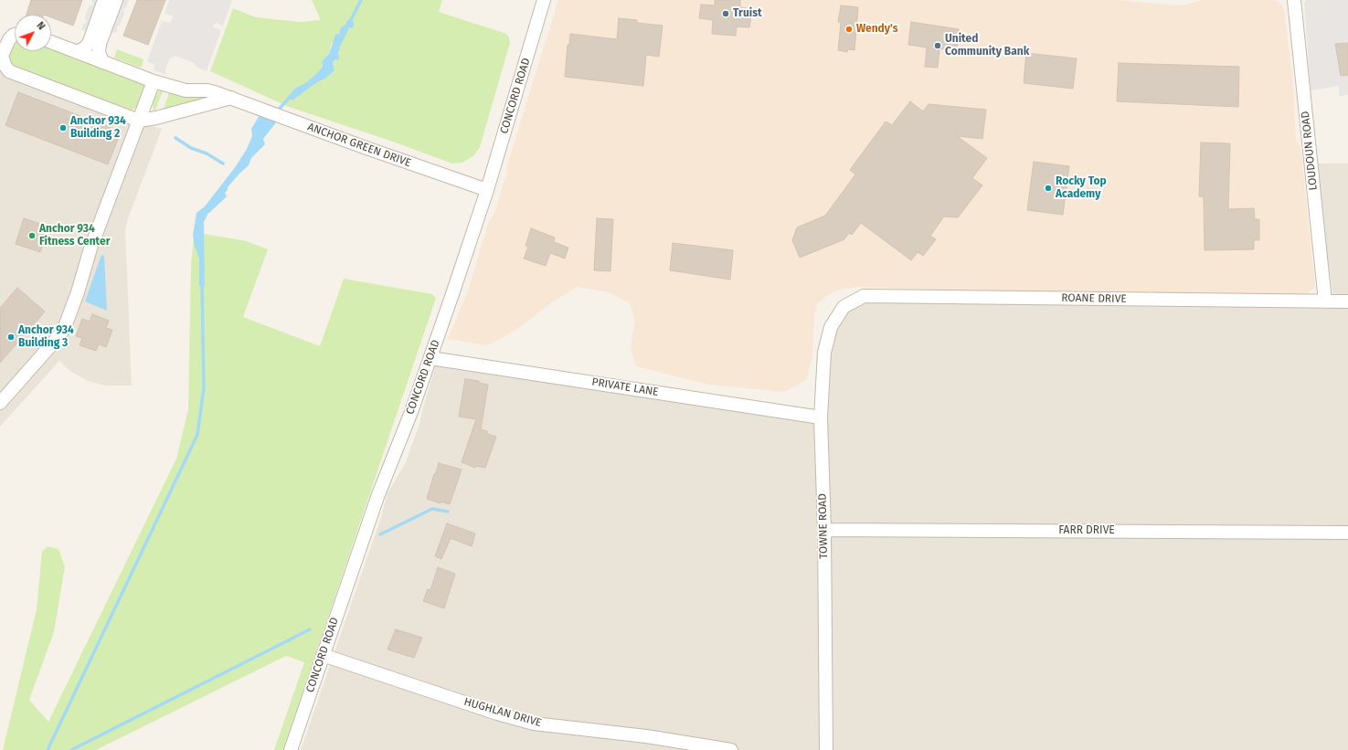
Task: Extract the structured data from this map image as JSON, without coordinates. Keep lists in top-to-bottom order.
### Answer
{
  "streets": {
    "street": [
      "CONCORD ROAD",
      "ANCHOR GREEN DRIVE",
      "LOUDOUN ROAD",
      "ROANE DRIVE",
      "PRIVATE LANE",
      "TOWNE ROAD",
      "FARR DRIVE",
      "HUGHLAN DRIVE"
    ]
  },
  "crossings": [
    ["CONCORD ROAD", "ANCHOR GREEN DRIVE"],
    ["CONCORD ROAD", "PRIVATE LANE"],
    ["CONCORD ROAD", "HUGHLAN DRIVE"],
    ["LOUDOUN ROAD", "ROANE DRIVE"],
    ["ROANE DRIVE", "TOWNE ROAD"],
    ["PRIVATE LANE", "TOWNE ROAD"],
    ["TOWNE ROAD", "FARR DRIVE"]
  ],
  "places": [
    "Truist",
    "Wendy's",
    "United Community Bank",
    "Anchor 934 Building 2",
    "Rocky Top Academy",
    "Anchor 934 Fitness Center",
    "Anchor 934 Building 3"
  ],
  "north": "top right"
}
